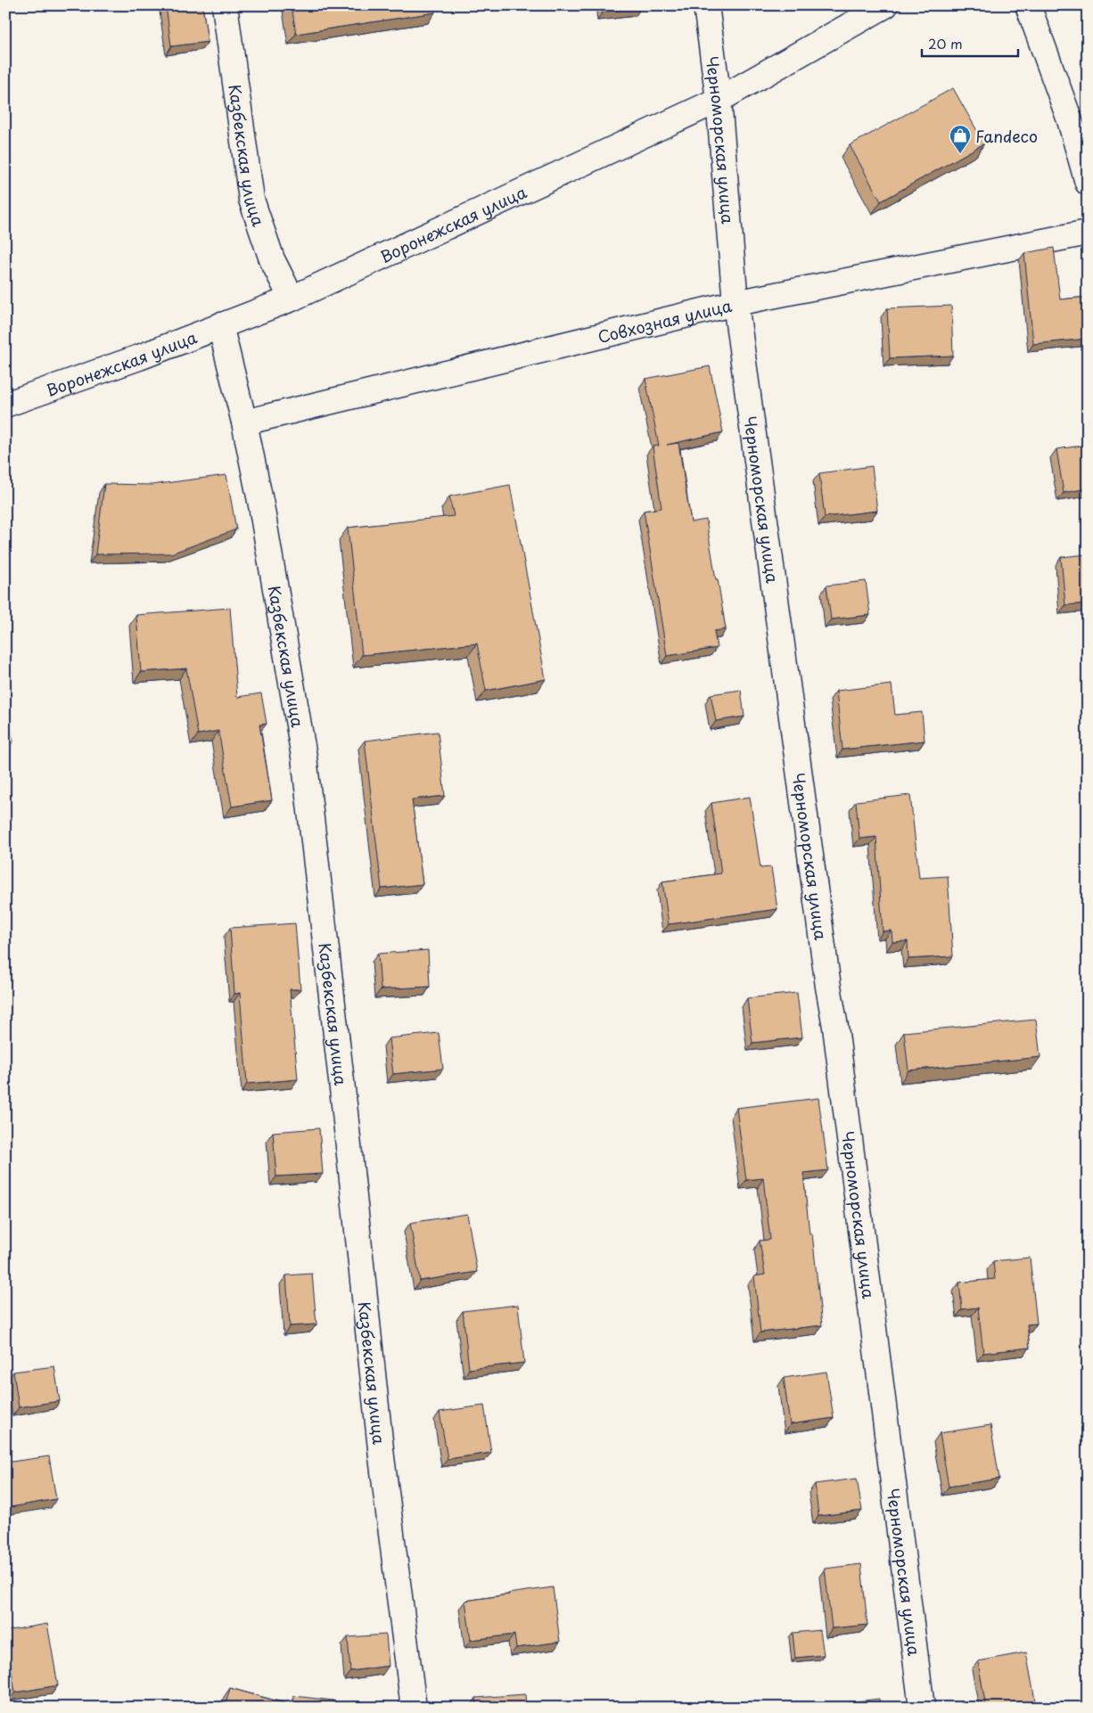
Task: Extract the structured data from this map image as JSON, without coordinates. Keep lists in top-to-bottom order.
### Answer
{
  "streets": {
    "main road": [
      "Черноморская улица",
      "Казбекская улица",
      "Воронежская улица",
      "Совхозная улица"
    ]
  },
  "crossings": [
    ["Черноморская улица", "Воронежская улица"],
    ["Черноморская улица", "Совхозная улица"],
    ["Казбекская улица", "Воронежская улица"],
    ["Казбекская улица", "Совхозная улица"]
  ],
  "places": {
    "shop": ["Fandeco"]
  },
  "scale_bar": "20 m"
}
